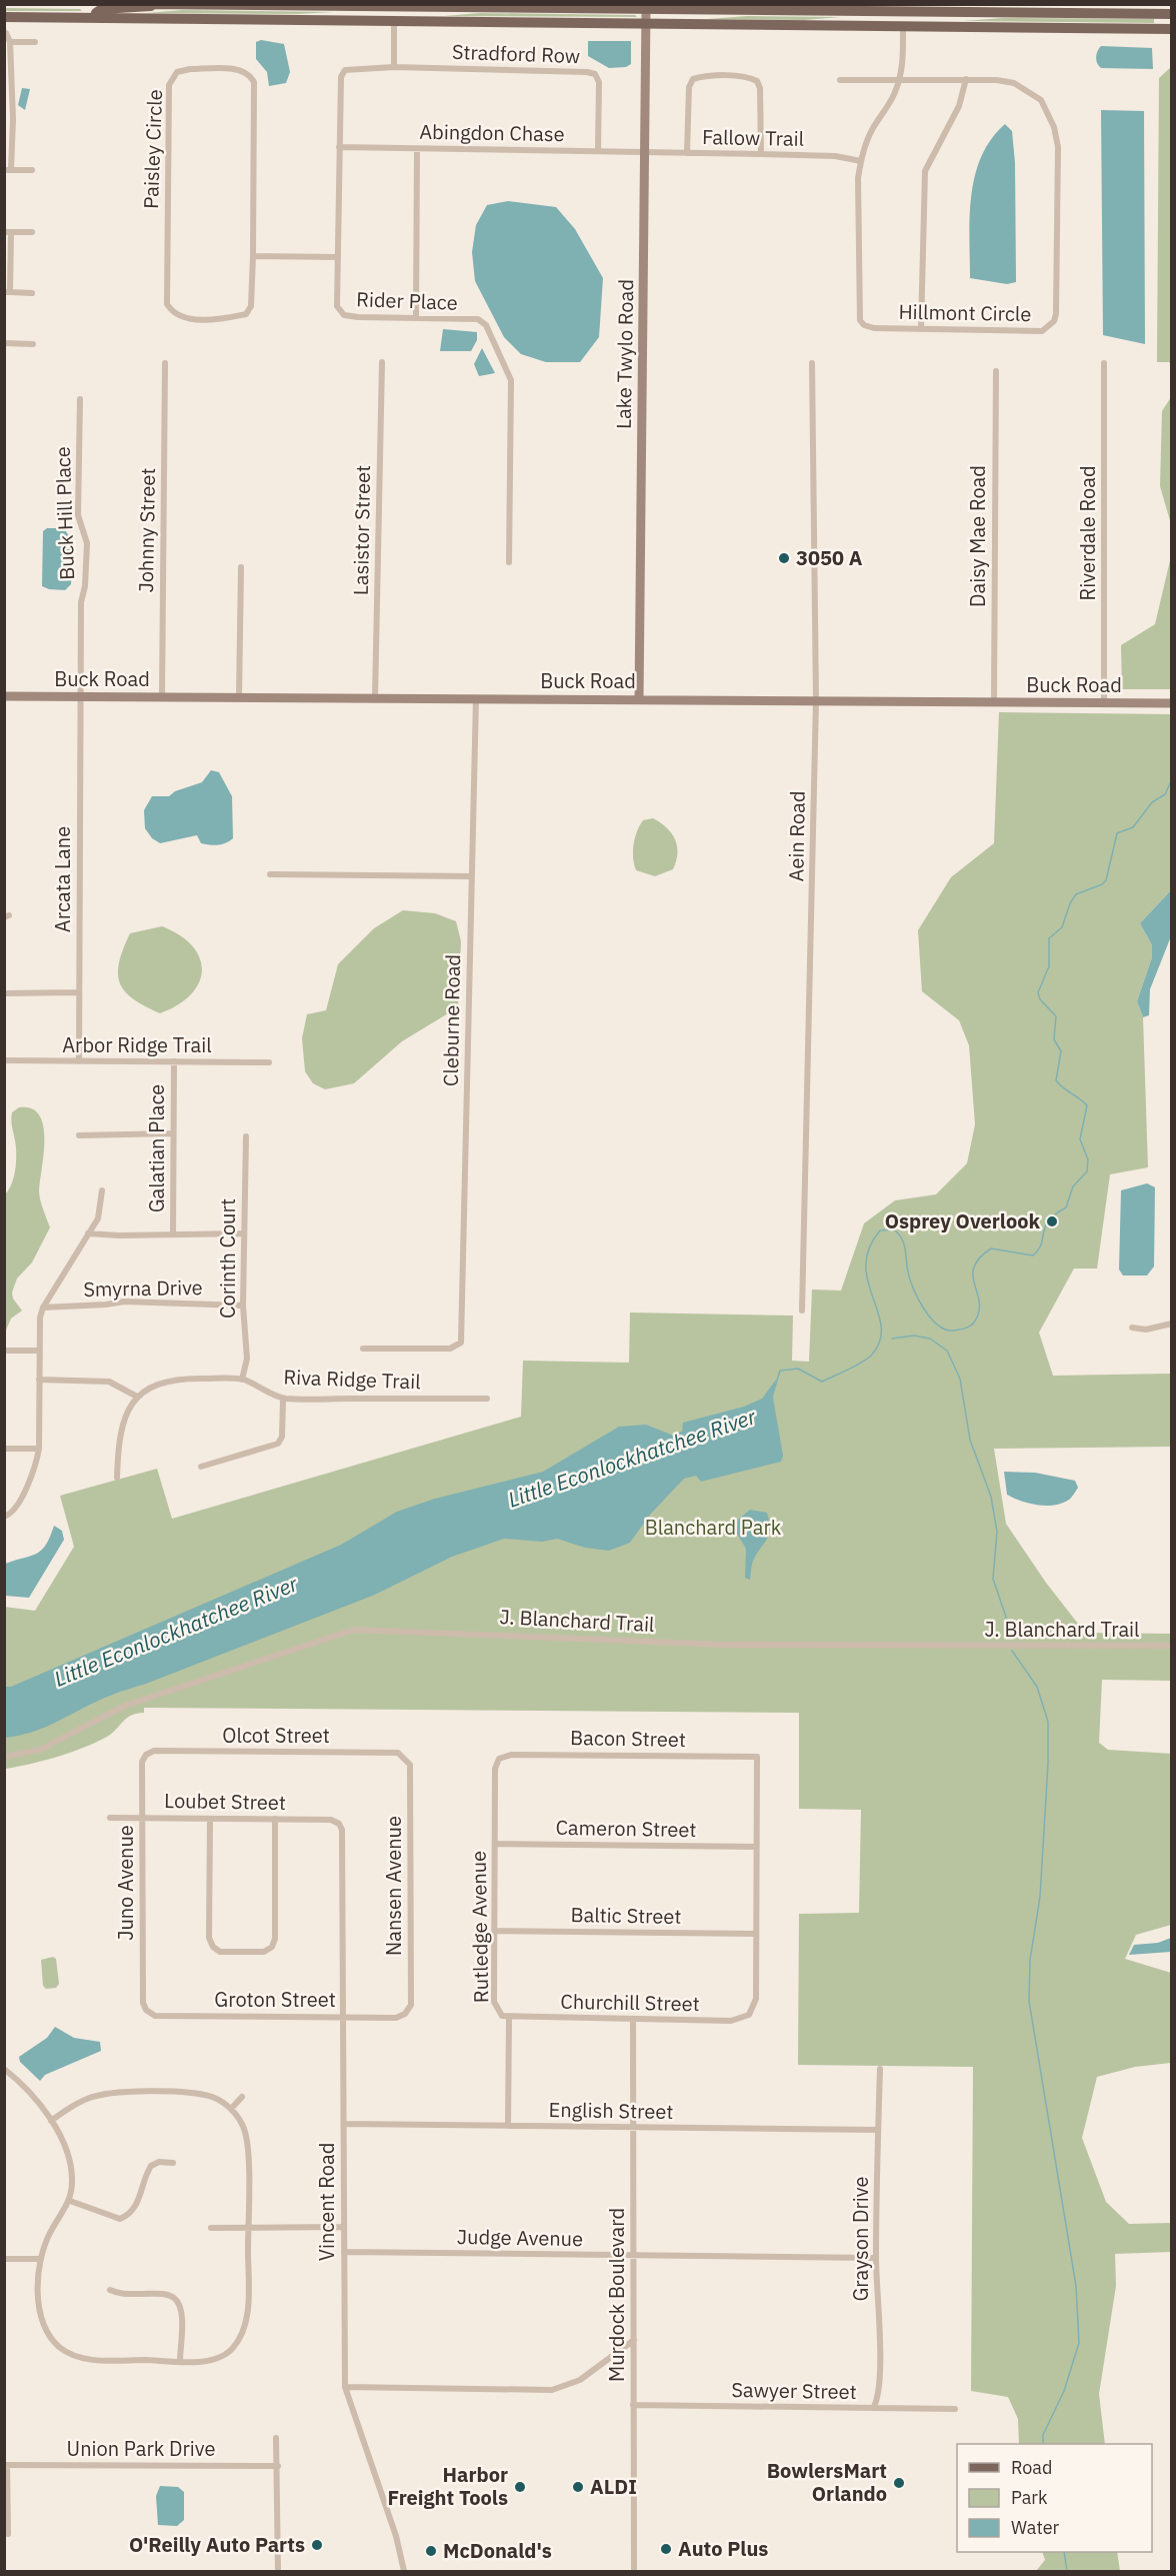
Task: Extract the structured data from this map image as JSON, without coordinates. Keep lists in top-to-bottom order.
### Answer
{
  "streets": {
    "street": [
      "Stradford Row",
      "Abingdon Chase",
      "Fallow Trail",
      "Paisley Circle",
      "Rider Place",
      "Hillmont Circle",
      "Lake Twylo Road",
      "Buck Hill Place",
      "Johnny Street",
      "Lasistor Street",
      "Riverdale Road",
      "Daisy Mae Road",
      "Buck Road",
      "Aein Road",
      "Arcata Lane",
      "Cleburne Road",
      "Arbor Ridge Trail",
      "Galatian Place",
      "Corinth Court",
      "Smyrna Drive",
      "Riva Ridge Trail",
      "J. Blanchard Trail",
      "Olcot Street",
      "Bacon Street",
      "Loubet Street",
      "Cameron Street",
      "Juno Avenue",
      "Nansen Avenue",
      "Baltic Street",
      "Rutledge Avenue",
      "Groton Street",
      "Churchill Street",
      "English Street",
      "Vincent Road",
      "Judge Avenue",
      "Grayson Drive",
      "Murdock Boulevard",
      "Sawyer Street",
      "Union Park Drive"
    ]
  },
  "crossings": [
    ["Stradford Row", "Abingdon Chase"],
    ["Stradford Row", "Rider Place"],
    ["Abingdon Chase", "Fallow Trail"],
    ["Abingdon Chase", "Rider Place"],
    ["Abingdon Chase", "Lake Twylo Road"],
    ["Fallow Trail", "Hillmont Circle"],
    ["Fallow Trail", "Lake Twylo Road"],
    ["Lake Twylo Road", "Buck Road"],
    ["Buck Hill Place", "Buck Road"],
    ["Buck Hill Place", "Arcata Lane"],
    ["Johnny Street", "Buck Road"],
    ["Lasistor Street", "Buck Road"],
    ["Riverdale Road", "Buck Road"],
    ["Daisy Mae Road", "Buck Road"],
    ["Buck Road", "Aein Road"],
    ["Buck Road", "Arcata Lane"],
    ["Buck Road", "Cleburne Road"],
    ["Arcata Lane", "Arbor Ridge Trail"],
    ["Arbor Ridge Trail", "Galatian Place"],
    ["Corinth Court", "Smyrna Drive"],
    ["Corinth Court", "Riva Ridge Trail"],
    ["Olcot Street", "Juno Avenue"],
    ["Olcot Street", "Nansen Avenue"],
    ["Bacon Street", "Cameron Street"],
    ["Bacon Street", "Rutledge Avenue"],
    ["Loubet Street", "Juno Avenue"],
    ["Loubet Street", "Vincent Road"],
    ["Cameron Street", "Rutledge Avenue"],
    ["Juno Avenue", "Groton Street"],
    ["Nansen Avenue", "Groton Street"],
    ["Baltic Street", "Rutledge Avenue"],
    ["Baltic Street", "Churchill Street"],
    ["Rutledge Avenue", "Churchill Street"],
    ["Rutledge Avenue", "English Street"],
    ["Groton Street", "Vincent Road"],
    ["Churchill Street", "Murdock Boulevard"],
    ["English Street", "Vincent Road"],
    ["English Street", "Grayson Drive"],
    ["English Street", "Murdock Boulevard"],
    ["Vincent Road", "Judge Avenue"],
    ["Judge Avenue", "Grayson Drive"],
    ["Judge Avenue", "Murdock Boulevard"],
    ["Grayson Drive", "Sawyer Street"],
    ["Murdock Boulevard", "Sawyer Street"]
  ],
  "water": ["Little Econlockhatchee River"],
  "parks": ["Blanchard Park"],
  "places": [
    "3050 A",
    "Osprey Overlook",
    "BowlersMart Orlando",
    "Harbor Freight Tools",
    "ALDI",
    "O'Reilly Auto Parts",
    "Auto Plus",
    "McDonald's"
  ],
  "legend": ["Road", "Park", "Water"]
}
